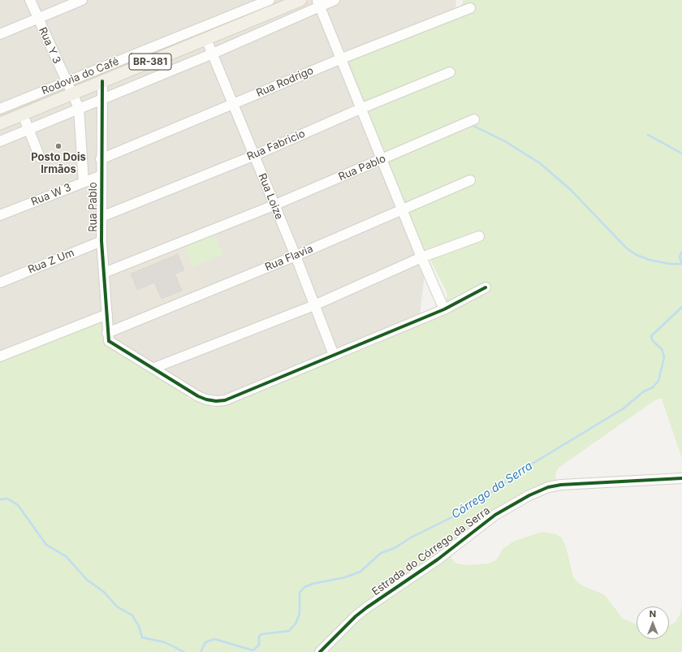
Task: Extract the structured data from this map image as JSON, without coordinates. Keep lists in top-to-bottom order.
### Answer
{
  "streets": {
    "main road": ["BR-381"],
    "street": [
      "Rua Y 3",
      "Rodovia do Café",
      "Rua Rodrigo",
      "Rua Fabricio",
      "Rua Pablo",
      "Rua W 3",
      "Rua Loize",
      "Rua Flavia",
      "Rua Z Um",
      "Estrada do Córrego da Serra"
    ]
  },
  "crossings": [
    ["Rua Y 3", "BR-381"],
    ["Rua Y 3", "Rodovia do Café"],
    ["BR-381", "Rodovia do Café"],
    ["BR-381", "Rua Pablo"],
    ["BR-381", "Rua Loize"],
    ["Rua Rodrigo", "Rua Pablo"],
    ["Rua Rodrigo", "Rua Loize"],
    ["Rua Fabricio", "Rua Pablo"],
    ["Rua Fabricio", "Rua Loize"],
    ["Rua Pablo", "Rua W 3"],
    ["Rua Pablo", "Rua Loize"],
    ["Rua Pablo", "Rua Flavia"],
    ["Rua Pablo", "Rua Z Um"],
    ["Rua Loize", "Rua Flavia"]
  ],
  "water": ["Córrego da Serra"],
  "places": ["Posto Dois Irmãos"],
  "north": "top"
}
